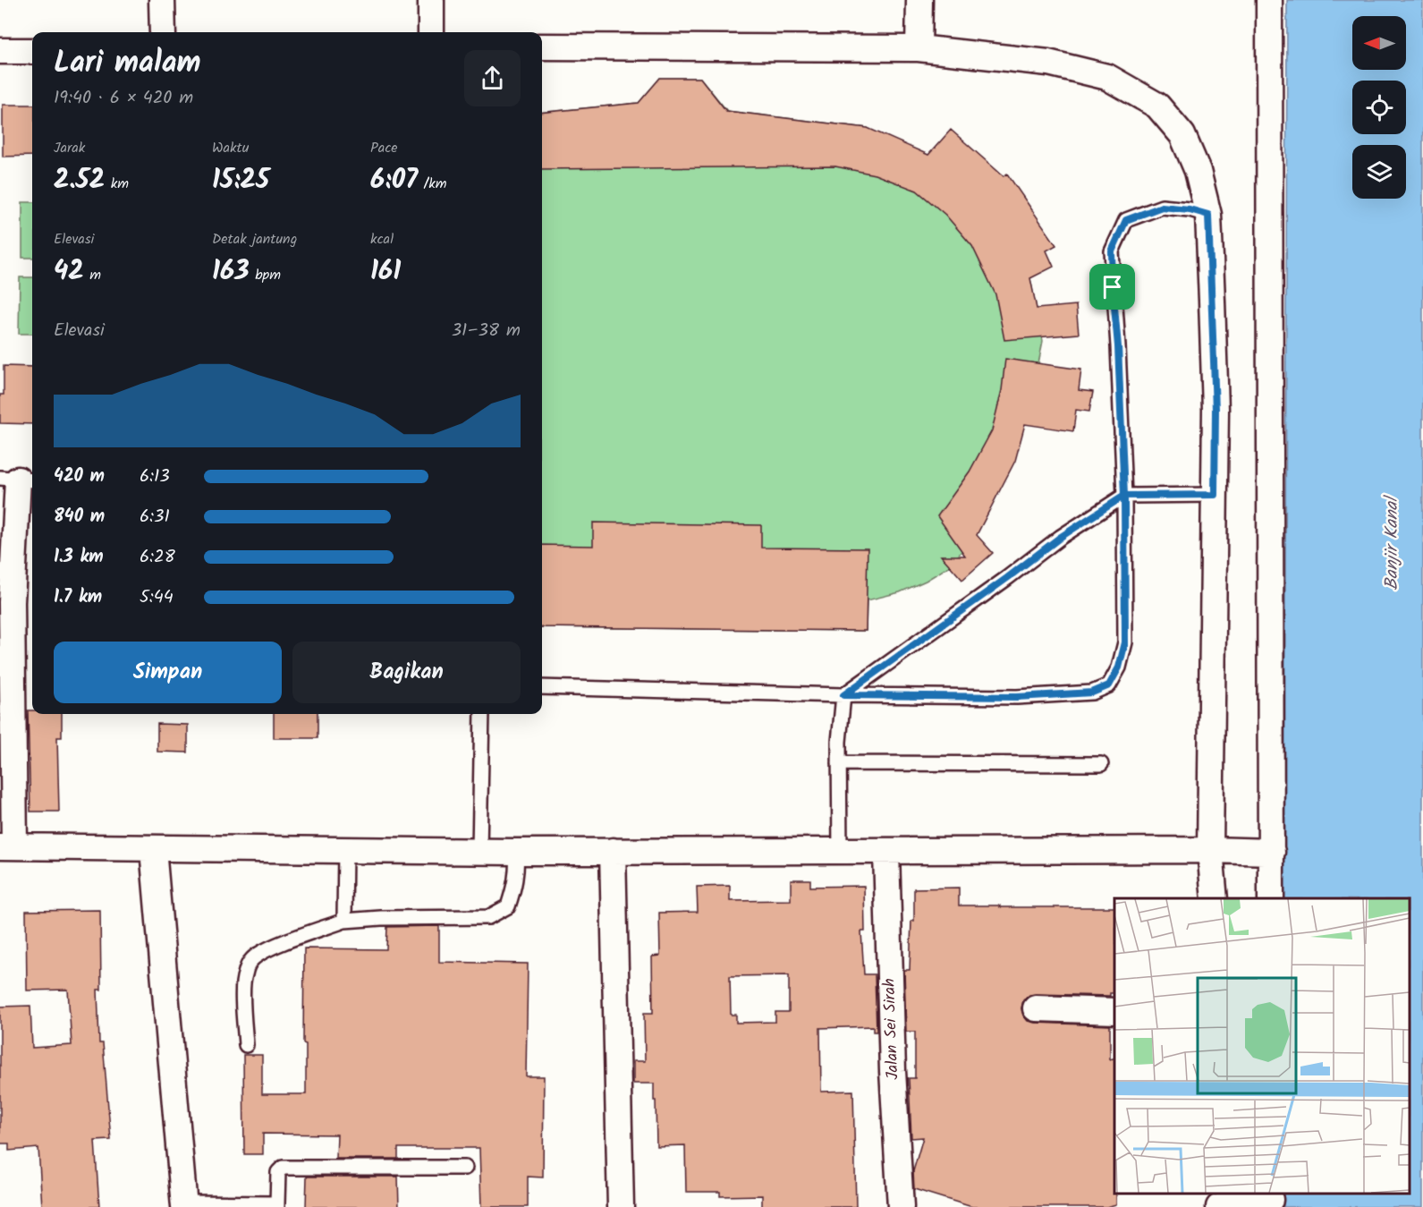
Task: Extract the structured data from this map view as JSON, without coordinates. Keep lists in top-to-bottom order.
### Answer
{
  "streets": {
    "street": ["Jalan Sei Sirah"]
  },
  "water": ["Banjir Kanal"],
  "north": "left",
  "page": {
    "heading": ["Lari malam", "19:40 · 6 × 420 m"],
    "stats": [
      ["Jarak", "2.52 km"],
      ["Waktu", "15:25"],
      ["Pace", "6:07 /km"],
      ["Elevasi", "42 m"],
      ["Detak jantung", "163 bpm"],
      ["kcal", "161"]
    ],
    "chart": ["Elevasi", "31–38 m"],
    "list": [
      {
        "name": "420 m",
        "note": "6:13"
      },
      {
        "name": "840 m",
        "note": "6:31"
      },
      {
        "name": "1.3 km",
        "note": "6:28"
      },
      {
        "name": "1.7 km",
        "note": "5:44"
      }
    ],
    "buttons": ["Simpan", "Bagikan"]
  }
}
